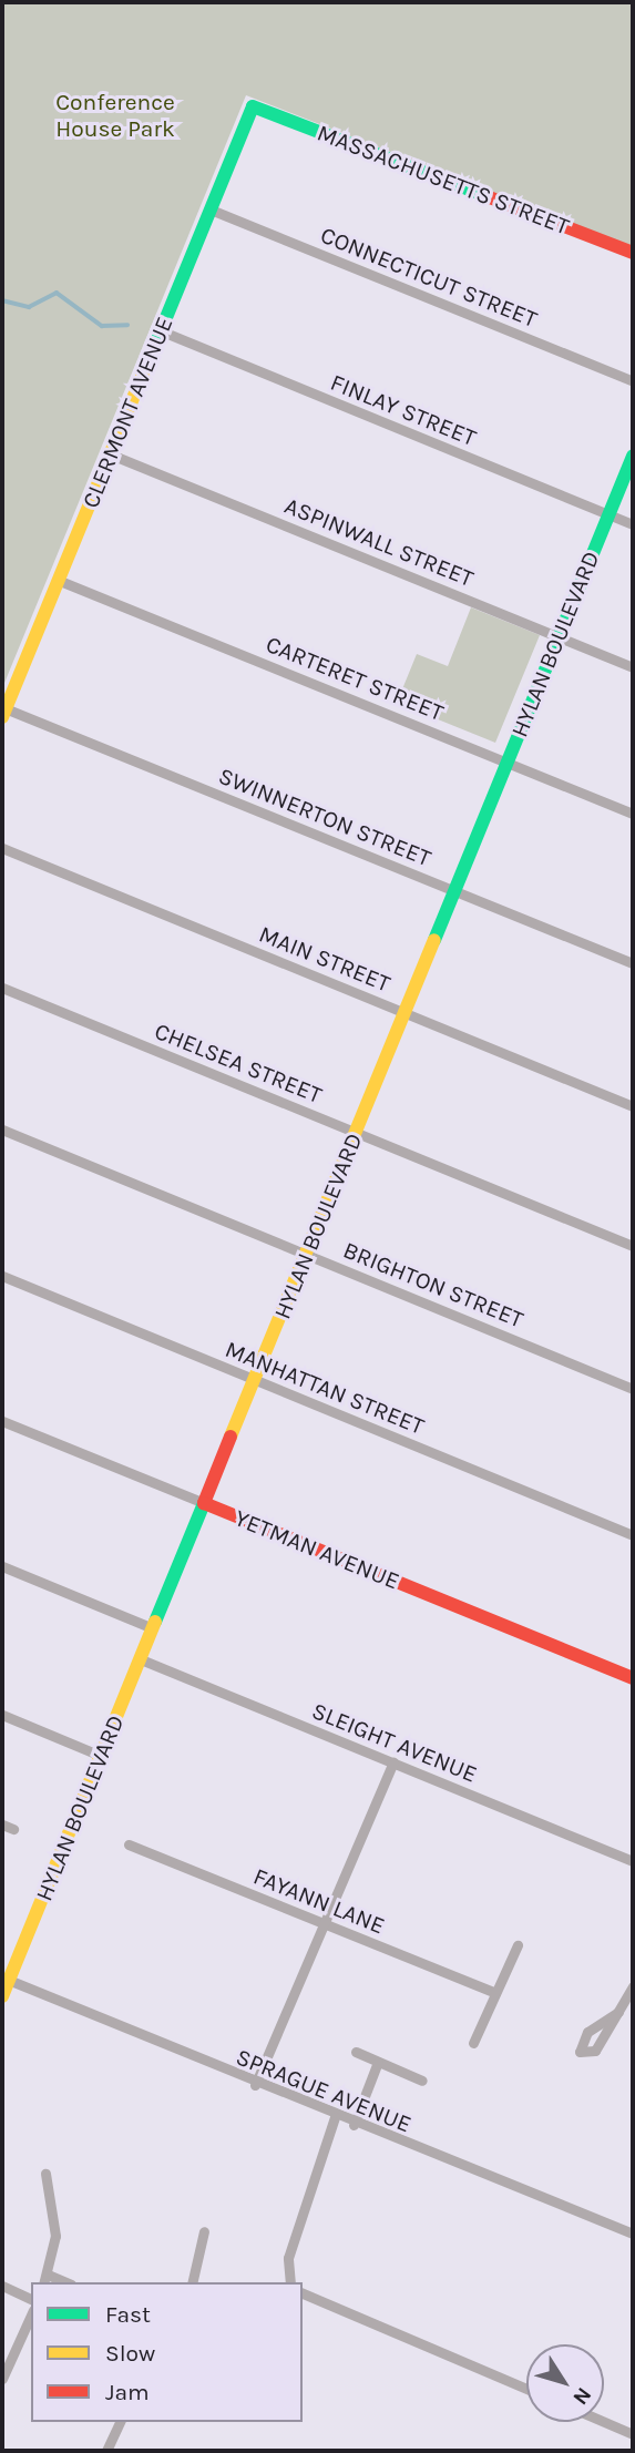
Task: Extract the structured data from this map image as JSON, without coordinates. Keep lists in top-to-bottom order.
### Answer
{
  "streets": {
    "street": [
      "MASSACHUSETTS STREET",
      "CONNECTICUT STREET",
      "FINLAY STREET",
      "CLERMONT AVENUE",
      "ASPINWALL STREET",
      "HYLAN BOULEVARD",
      "CARTERET STREET",
      "SWINNERTON STREET",
      "MAIN STREET",
      "CHELSEA STREET",
      "BRIGHTON STREET",
      "MANHATTAN STREET",
      "YETMAN AVENUE",
      "SLEIGHT AVENUE",
      "FAYANN LANE",
      "SPRAGUE AVENUE"
    ]
  },
  "crossings": [
    ["MASSACHUSETTS STREET", "CLERMONT AVENUE"],
    ["CONNECTICUT STREET", "CLERMONT AVENUE"],
    ["FINLAY STREET", "CLERMONT AVENUE"],
    ["FINLAY STREET", "HYLAN BOULEVARD"],
    ["CLERMONT AVENUE", "ASPINWALL STREET"],
    ["CLERMONT AVENUE", "CARTERET STREET"],
    ["CLERMONT AVENUE", "SWINNERTON STREET"],
    ["ASPINWALL STREET", "HYLAN BOULEVARD"],
    ["HYLAN BOULEVARD", "CARTERET STREET"],
    ["HYLAN BOULEVARD", "SWINNERTON STREET"],
    ["HYLAN BOULEVARD", "MAIN STREET"],
    ["HYLAN BOULEVARD", "CHELSEA STREET"],
    ["HYLAN BOULEVARD", "BRIGHTON STREET"],
    ["HYLAN BOULEVARD", "MANHATTAN STREET"],
    ["HYLAN BOULEVARD", "YETMAN AVENUE"],
    ["HYLAN BOULEVARD", "SLEIGHT AVENUE"],
    ["HYLAN BOULEVARD", "SPRAGUE AVENUE"]
  ],
  "parks": ["Conference House Park"],
  "legend": ["Fast", "Slow", "Jam"],
  "north": "bottom right"
}
